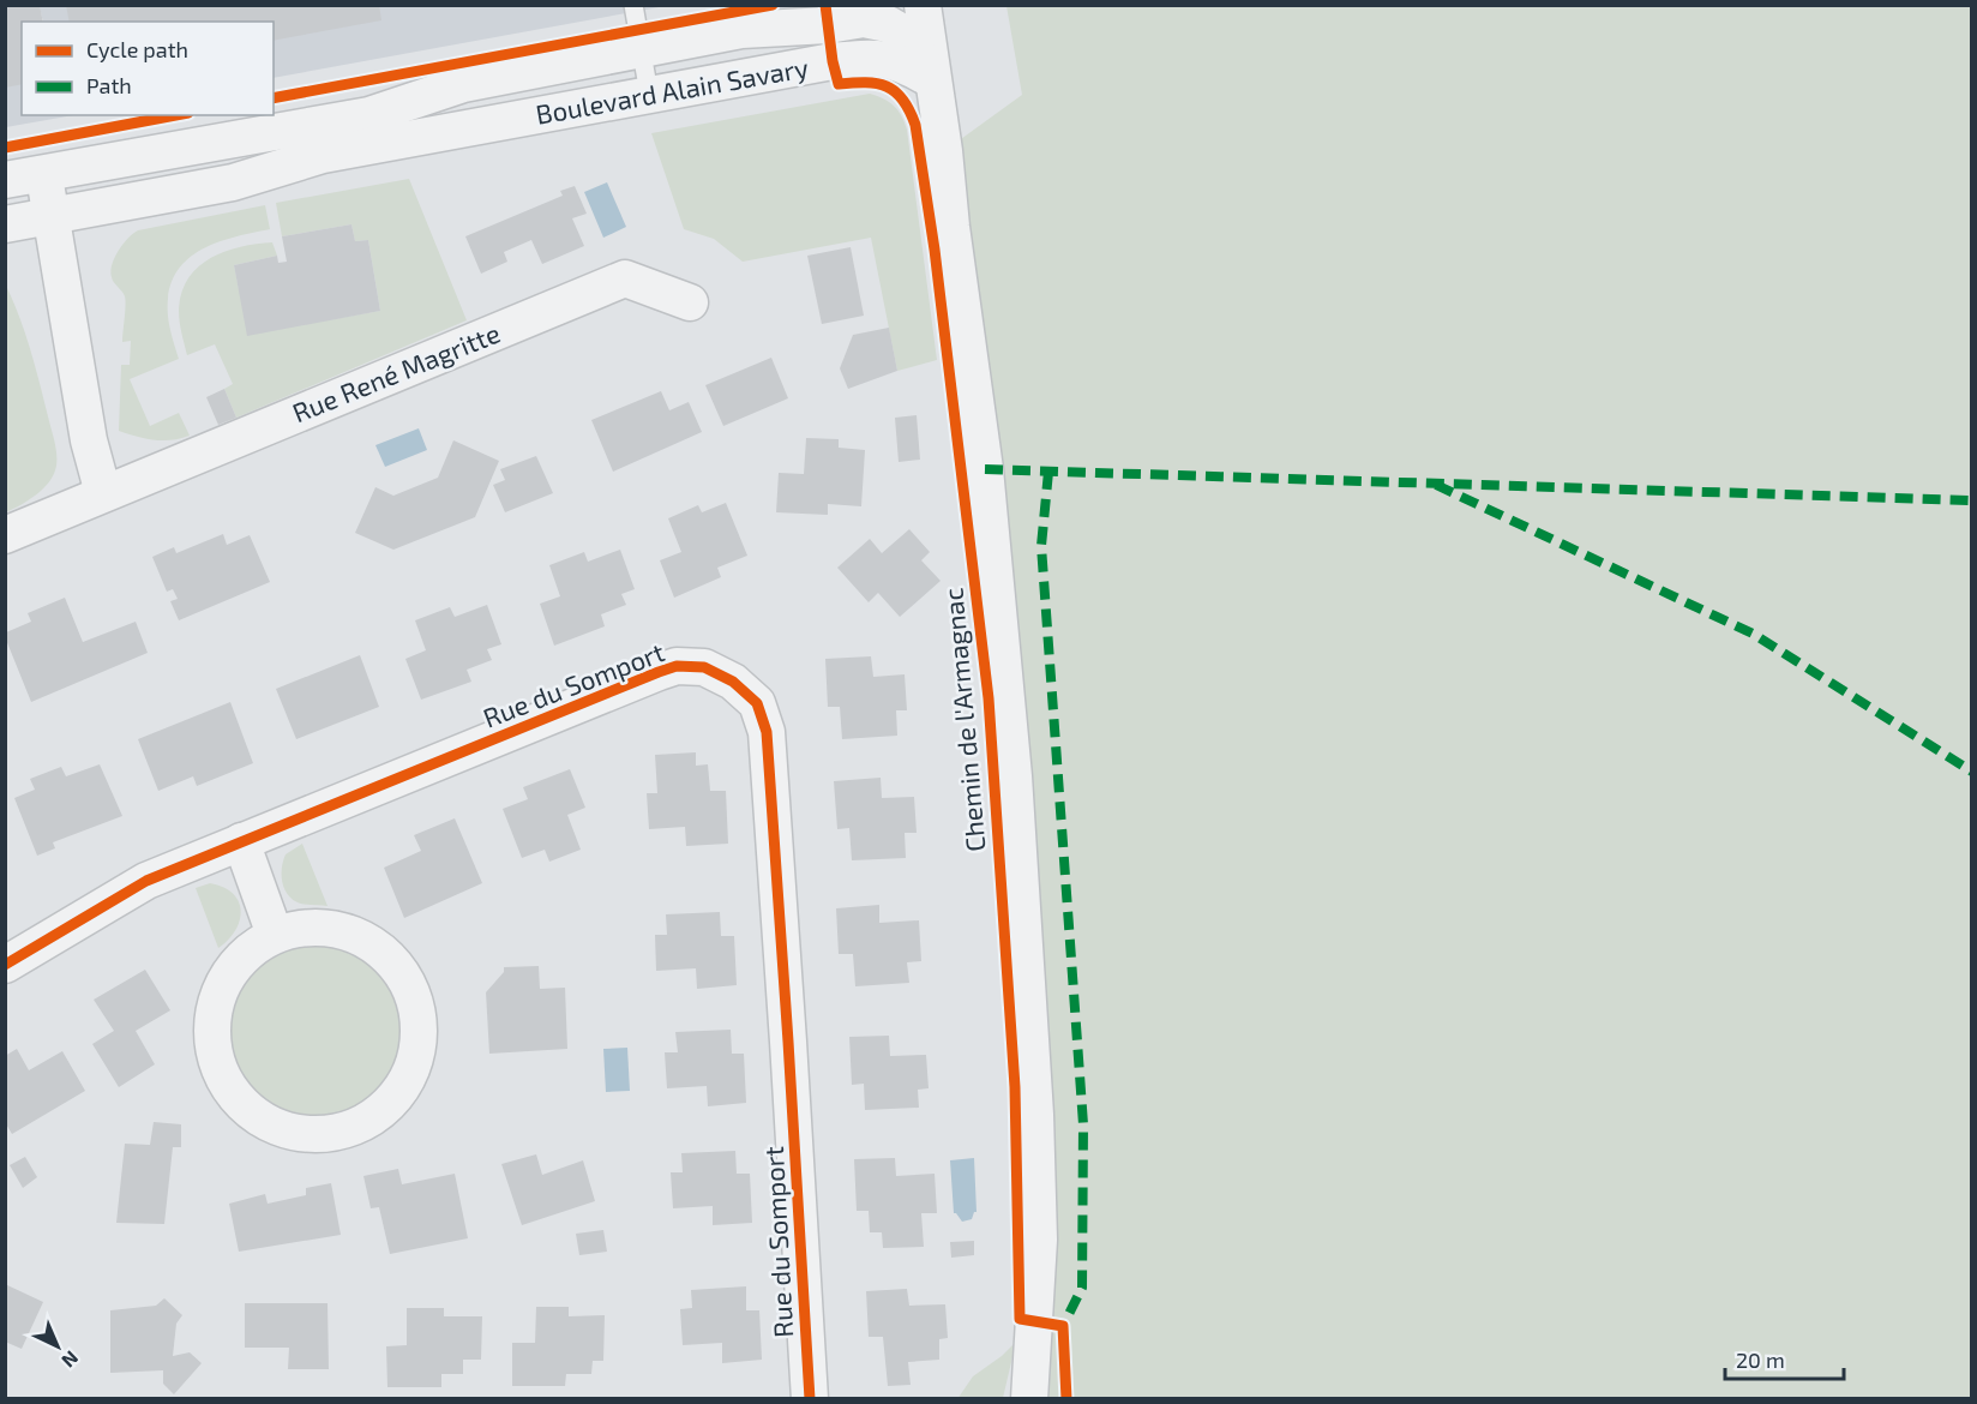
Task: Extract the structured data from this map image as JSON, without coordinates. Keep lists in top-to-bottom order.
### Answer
{
  "streets": {
    "street": [
      "Boulevard Alain Savary",
      "Rue René Magritte",
      "Rue du Somport",
      "Chemin de l'Armagnac"
    ]
  },
  "crossings": [
    ["Boulevard Alain Savary", "Chemin de l'Armagnac"]
  ],
  "legend": ["Cycle path", "Path"],
  "scale_bar": "20 m",
  "north": "bottom right"
}
